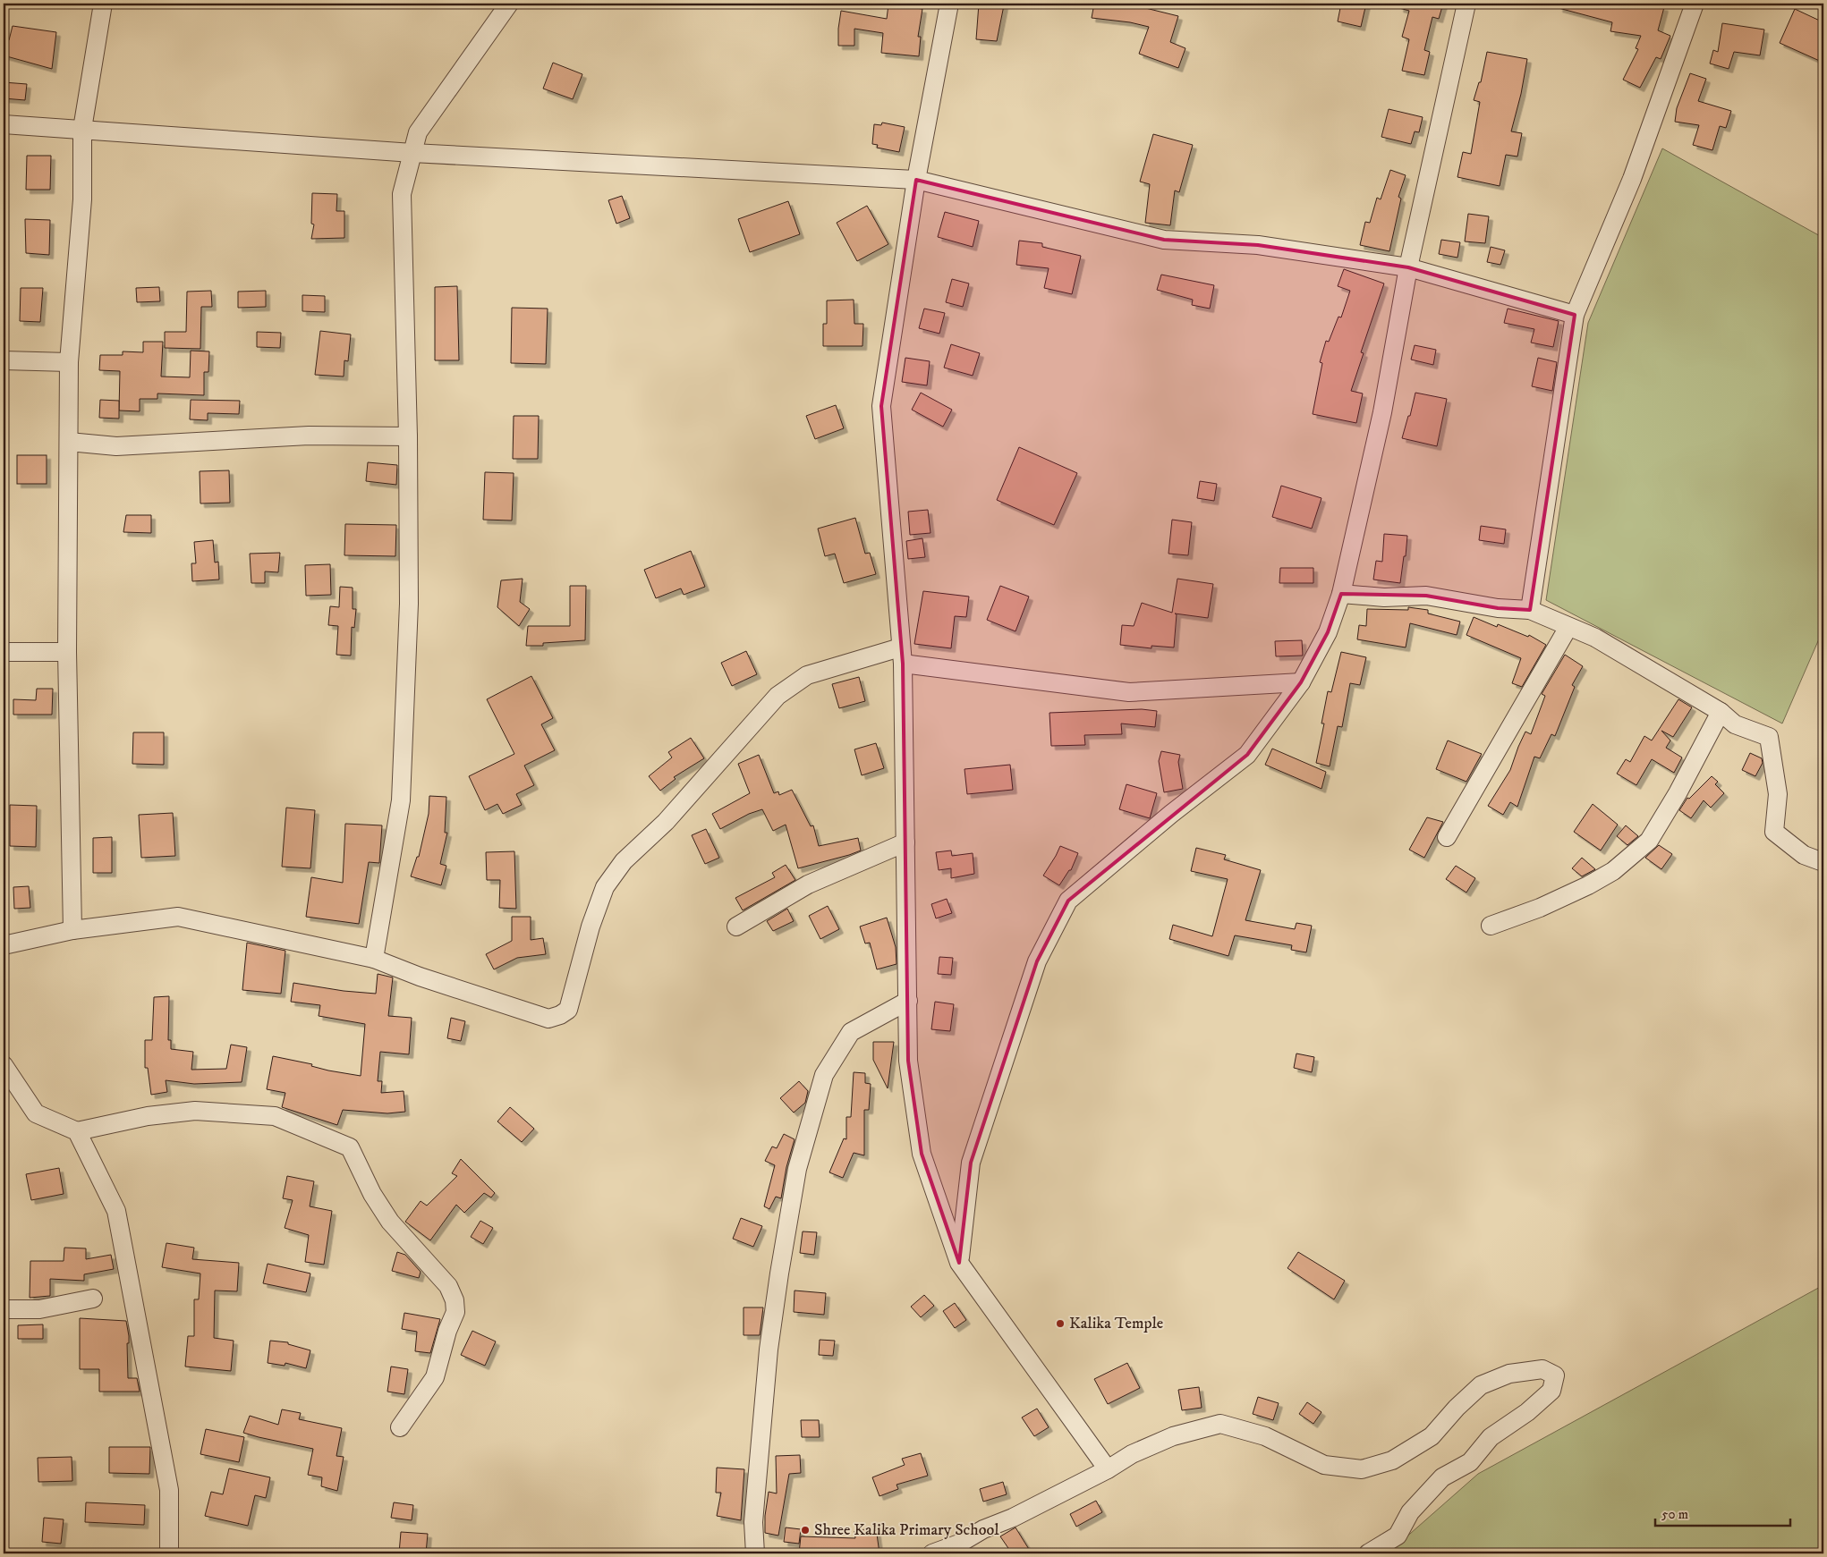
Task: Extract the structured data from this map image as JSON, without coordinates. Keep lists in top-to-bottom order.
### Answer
{
  "places": ["Kalika Temple", "Shree Kalika Primary School"],
  "scale_bar": "50 m"
}
